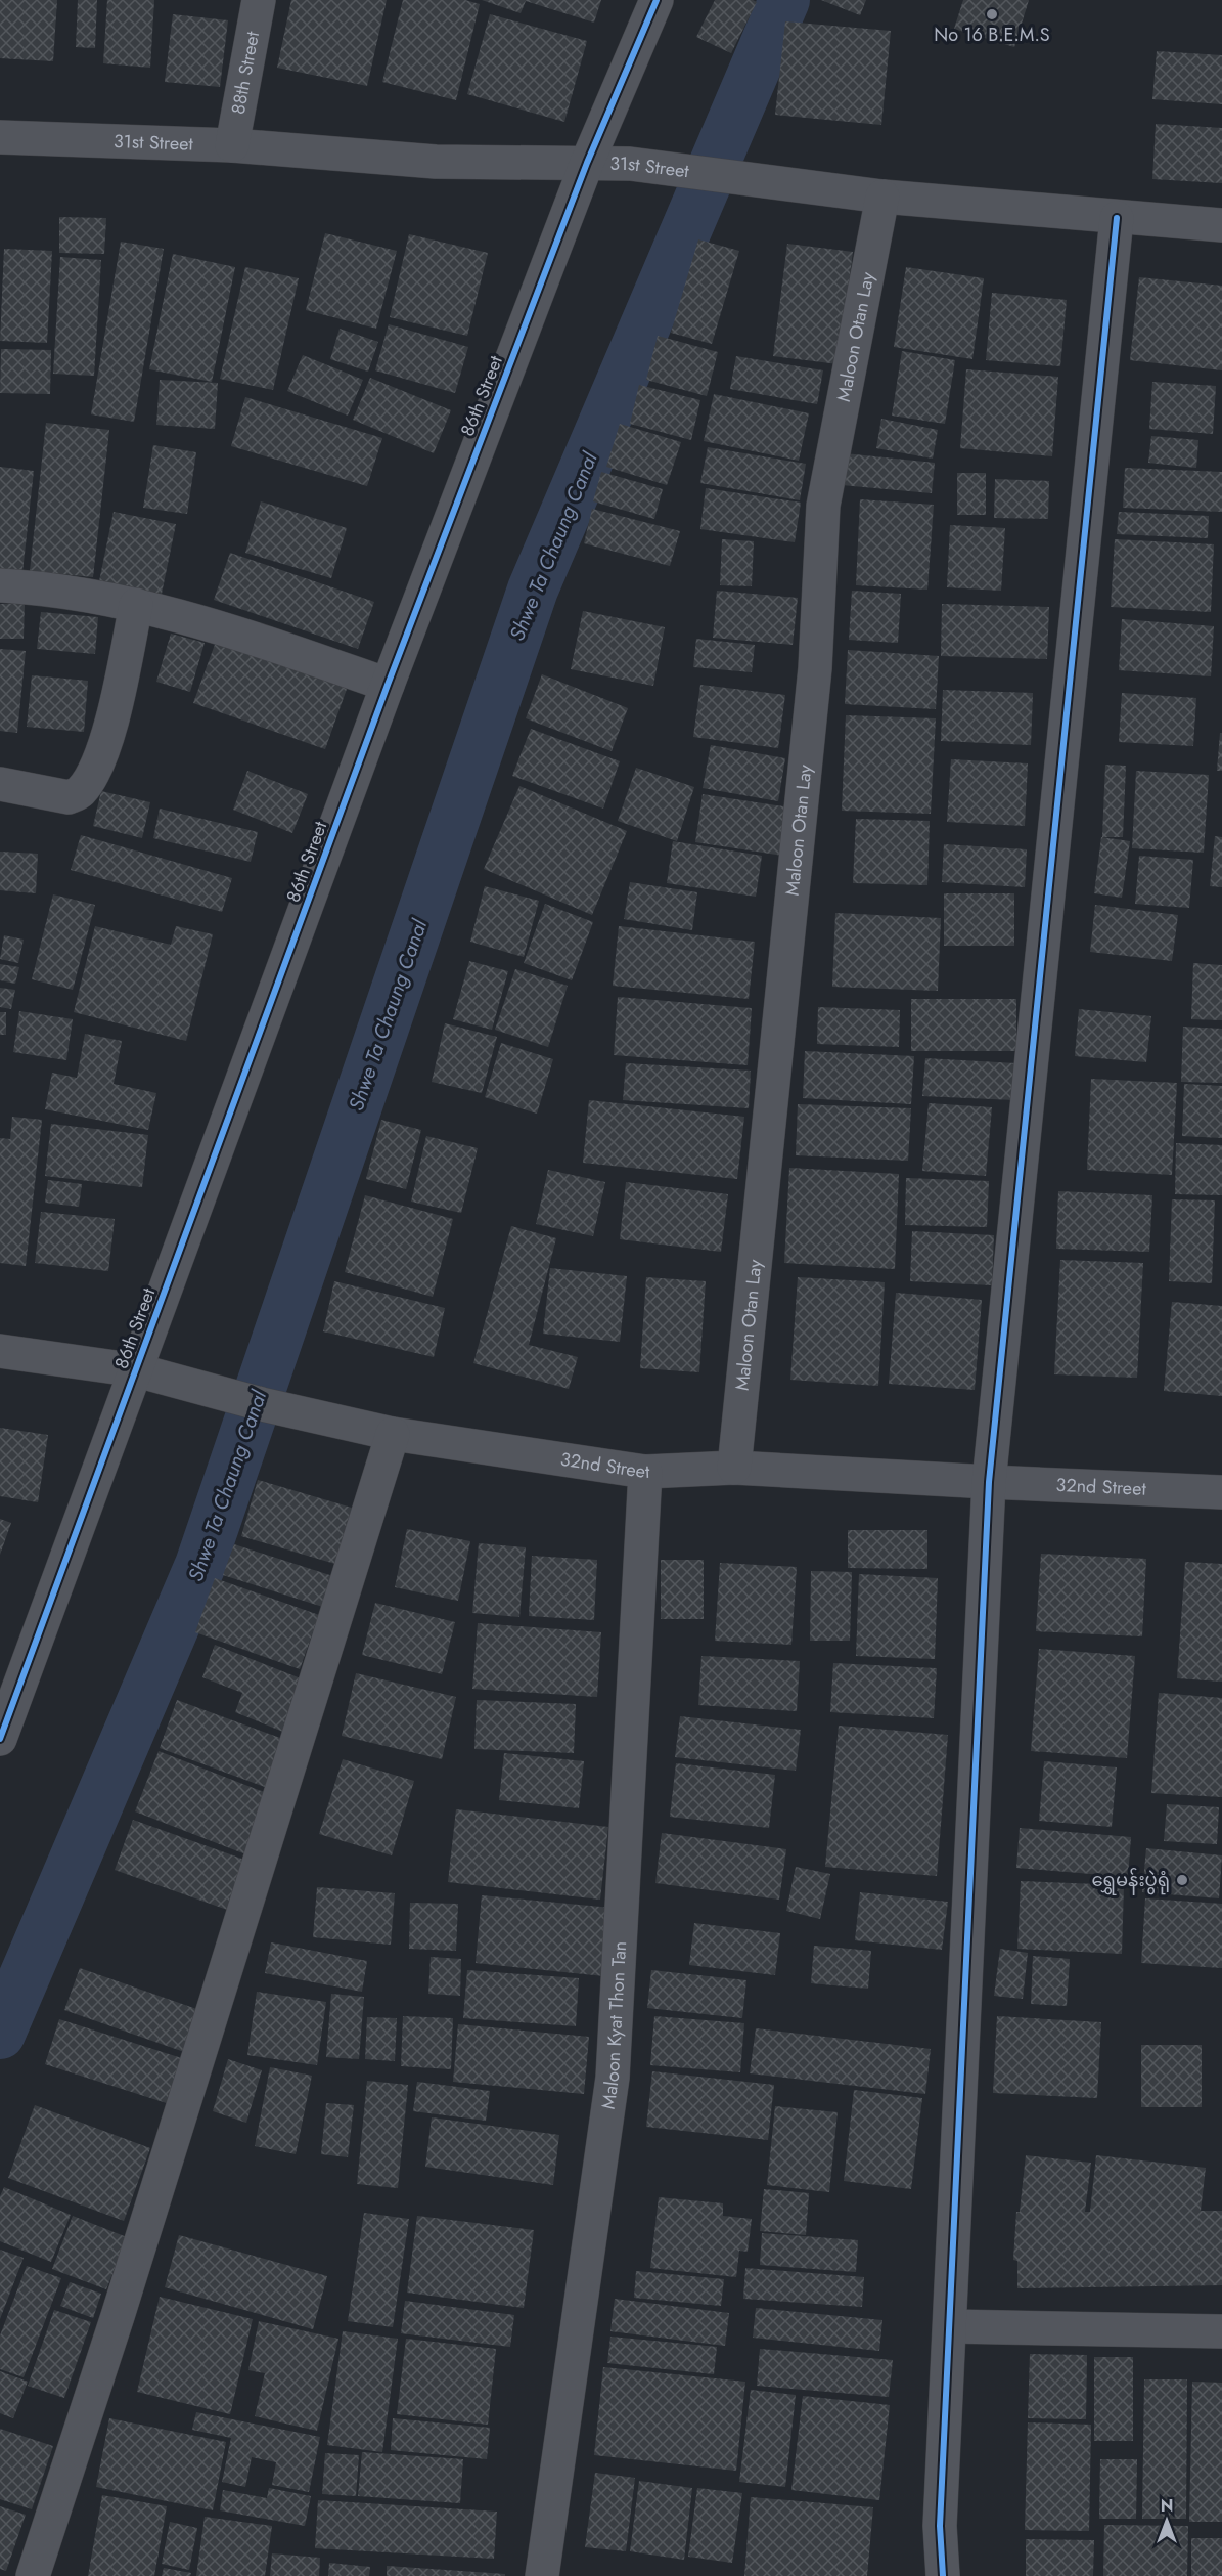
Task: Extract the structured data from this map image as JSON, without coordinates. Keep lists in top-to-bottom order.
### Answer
{
  "streets": {
    "street": [
      "88th Street",
      "31st Street",
      "Maloon Otan Lay",
      "86th Street",
      "32nd Street",
      "Maloon Kyat Thon Tan"
    ]
  },
  "crossings": [
    ["88th Street", "31st Street"],
    ["31st Street", "Maloon Otan Lay"],
    ["31st Street", "86th Street"],
    ["Maloon Otan Lay", "32nd Street"],
    ["86th Street", "32nd Street"],
    ["32nd Street", "Maloon Kyat Thon Tan"]
  ],
  "water": ["Shwe Ta Chaung Canal"],
  "places": ["No 16 B.E.M.S", "ရွှေမန်းပွဲရုံ"],
  "north": "top"
}
